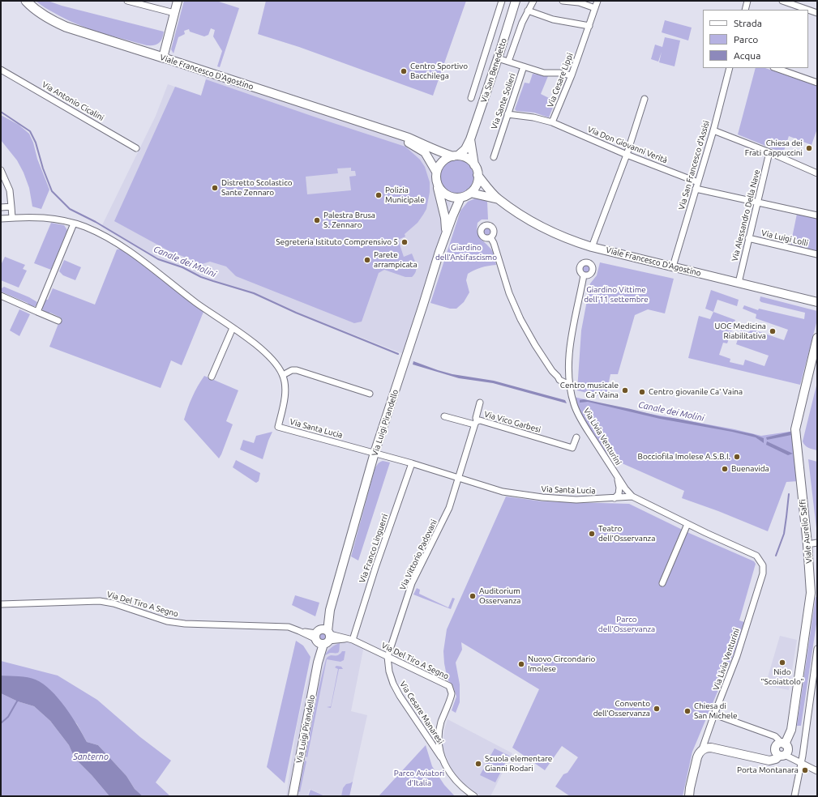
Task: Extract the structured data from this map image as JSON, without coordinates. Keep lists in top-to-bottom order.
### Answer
{
  "streets": {
    "main road": ["Viale Francesco D'Agostino"],
    "street": [
      "Via San Benedetto",
      "Via Cesare Lippi",
      "Via Antonio Cicalini",
      "Via Sante Solieri",
      "Via Don Giovanni Verità",
      "Via San Francesco d'Assisi",
      "Via Alessandro Della Nave",
      "Via Luigi Lolli",
      "Via Vico Garbesi",
      "Via Luigi Pirandello",
      "Via Santa Lucia",
      "Via Livia Venturini",
      "Viale Aurelio Saffi",
      "Via Franco Linguerri",
      "Via Vittorio Padovani",
      "Via Del Tiro A Segno",
      "Via Cesare Manaresi"
    ]
  },
  "crossings": [
    ["Via San Benedetto", "Viale Francesco D'Agostino"],
    ["Via San Benedetto", "Via Sante Solieri"],
    ["Via San Benedetto", "Via Luigi Pirandello"],
    ["Viale Francesco D'Agostino", "Via San Francesco d'Assisi"],
    ["Viale Francesco D'Agostino", "Via Alessandro Della Nave"],
    ["Viale Francesco D'Agostino", "Via Luigi Pirandello"],
    ["Via Cesare Lippi", "Via Don Giovanni Verità"],
    ["Via Don Giovanni Verità", "Via San Francesco d'Assisi"],
    ["Via Alessandro Della Nave", "Via Luigi Lolli"],
    ["Via Vico Garbesi", "Via Santa Lucia"],
    ["Via Vico Garbesi", "Via Vittorio Padovani"],
    ["Via Luigi Pirandello", "Via Santa Lucia"],
    ["Via Luigi Pirandello", "Via Del Tiro A Segno"],
    ["Via Santa Lucia", "Via Livia Venturini"],
    ["Via Santa Lucia", "Via Franco Linguerri"],
    ["Via Santa Lucia", "Via Vittorio Padovani"],
    ["Via Franco Linguerri", "Via Del Tiro A Segno"],
    ["Via Vittorio Padovani", "Via Del Tiro A Segno"],
    ["Via Vittorio Padovani", "Via Cesare Manaresi"],
    ["Via Del Tiro A Segno", "Via Cesare Manaresi"]
  ],
  "water": ["Canale dei Molini", "Santerno"],
  "parks": [
    "Giardino dell'Antifascismo",
    "Giardino Vittime dell'11 settembre",
    "Parco dell'Osservanza",
    "Parco Aviatori d'Italia"
  ],
  "places": [
    "Centro Sportivo Bacchilega",
    "Chiesa dei Frati Cappuccini",
    "Distretto Scolastico Sante Zennaro",
    "Polizia Municipale",
    "Palestra Brusa S. Zennaro",
    "Segreteria Istituto Comprensivo 5",
    "Parete arrampicata",
    "UOC Medicina Riabilitativa",
    "Centro musicale Ca' Vaina",
    "Centro giovanile Ca' Vaina",
    "Bocciofila Imolese A.S.B.I.",
    "Buenavida",
    "Teatro dell'Osservanza",
    "Auditorium Osservanza",
    "Nido \"Scoiattolo\"",
    "Nuovo Circondario Imolese",
    "Convento dell'Osservanza",
    "Chiesa di San Michele",
    "Scuola elementare Gianni Rodari",
    "Porta Montanara"
  ],
  "legend": ["Strada", "Parco", "Acqua"]
}
